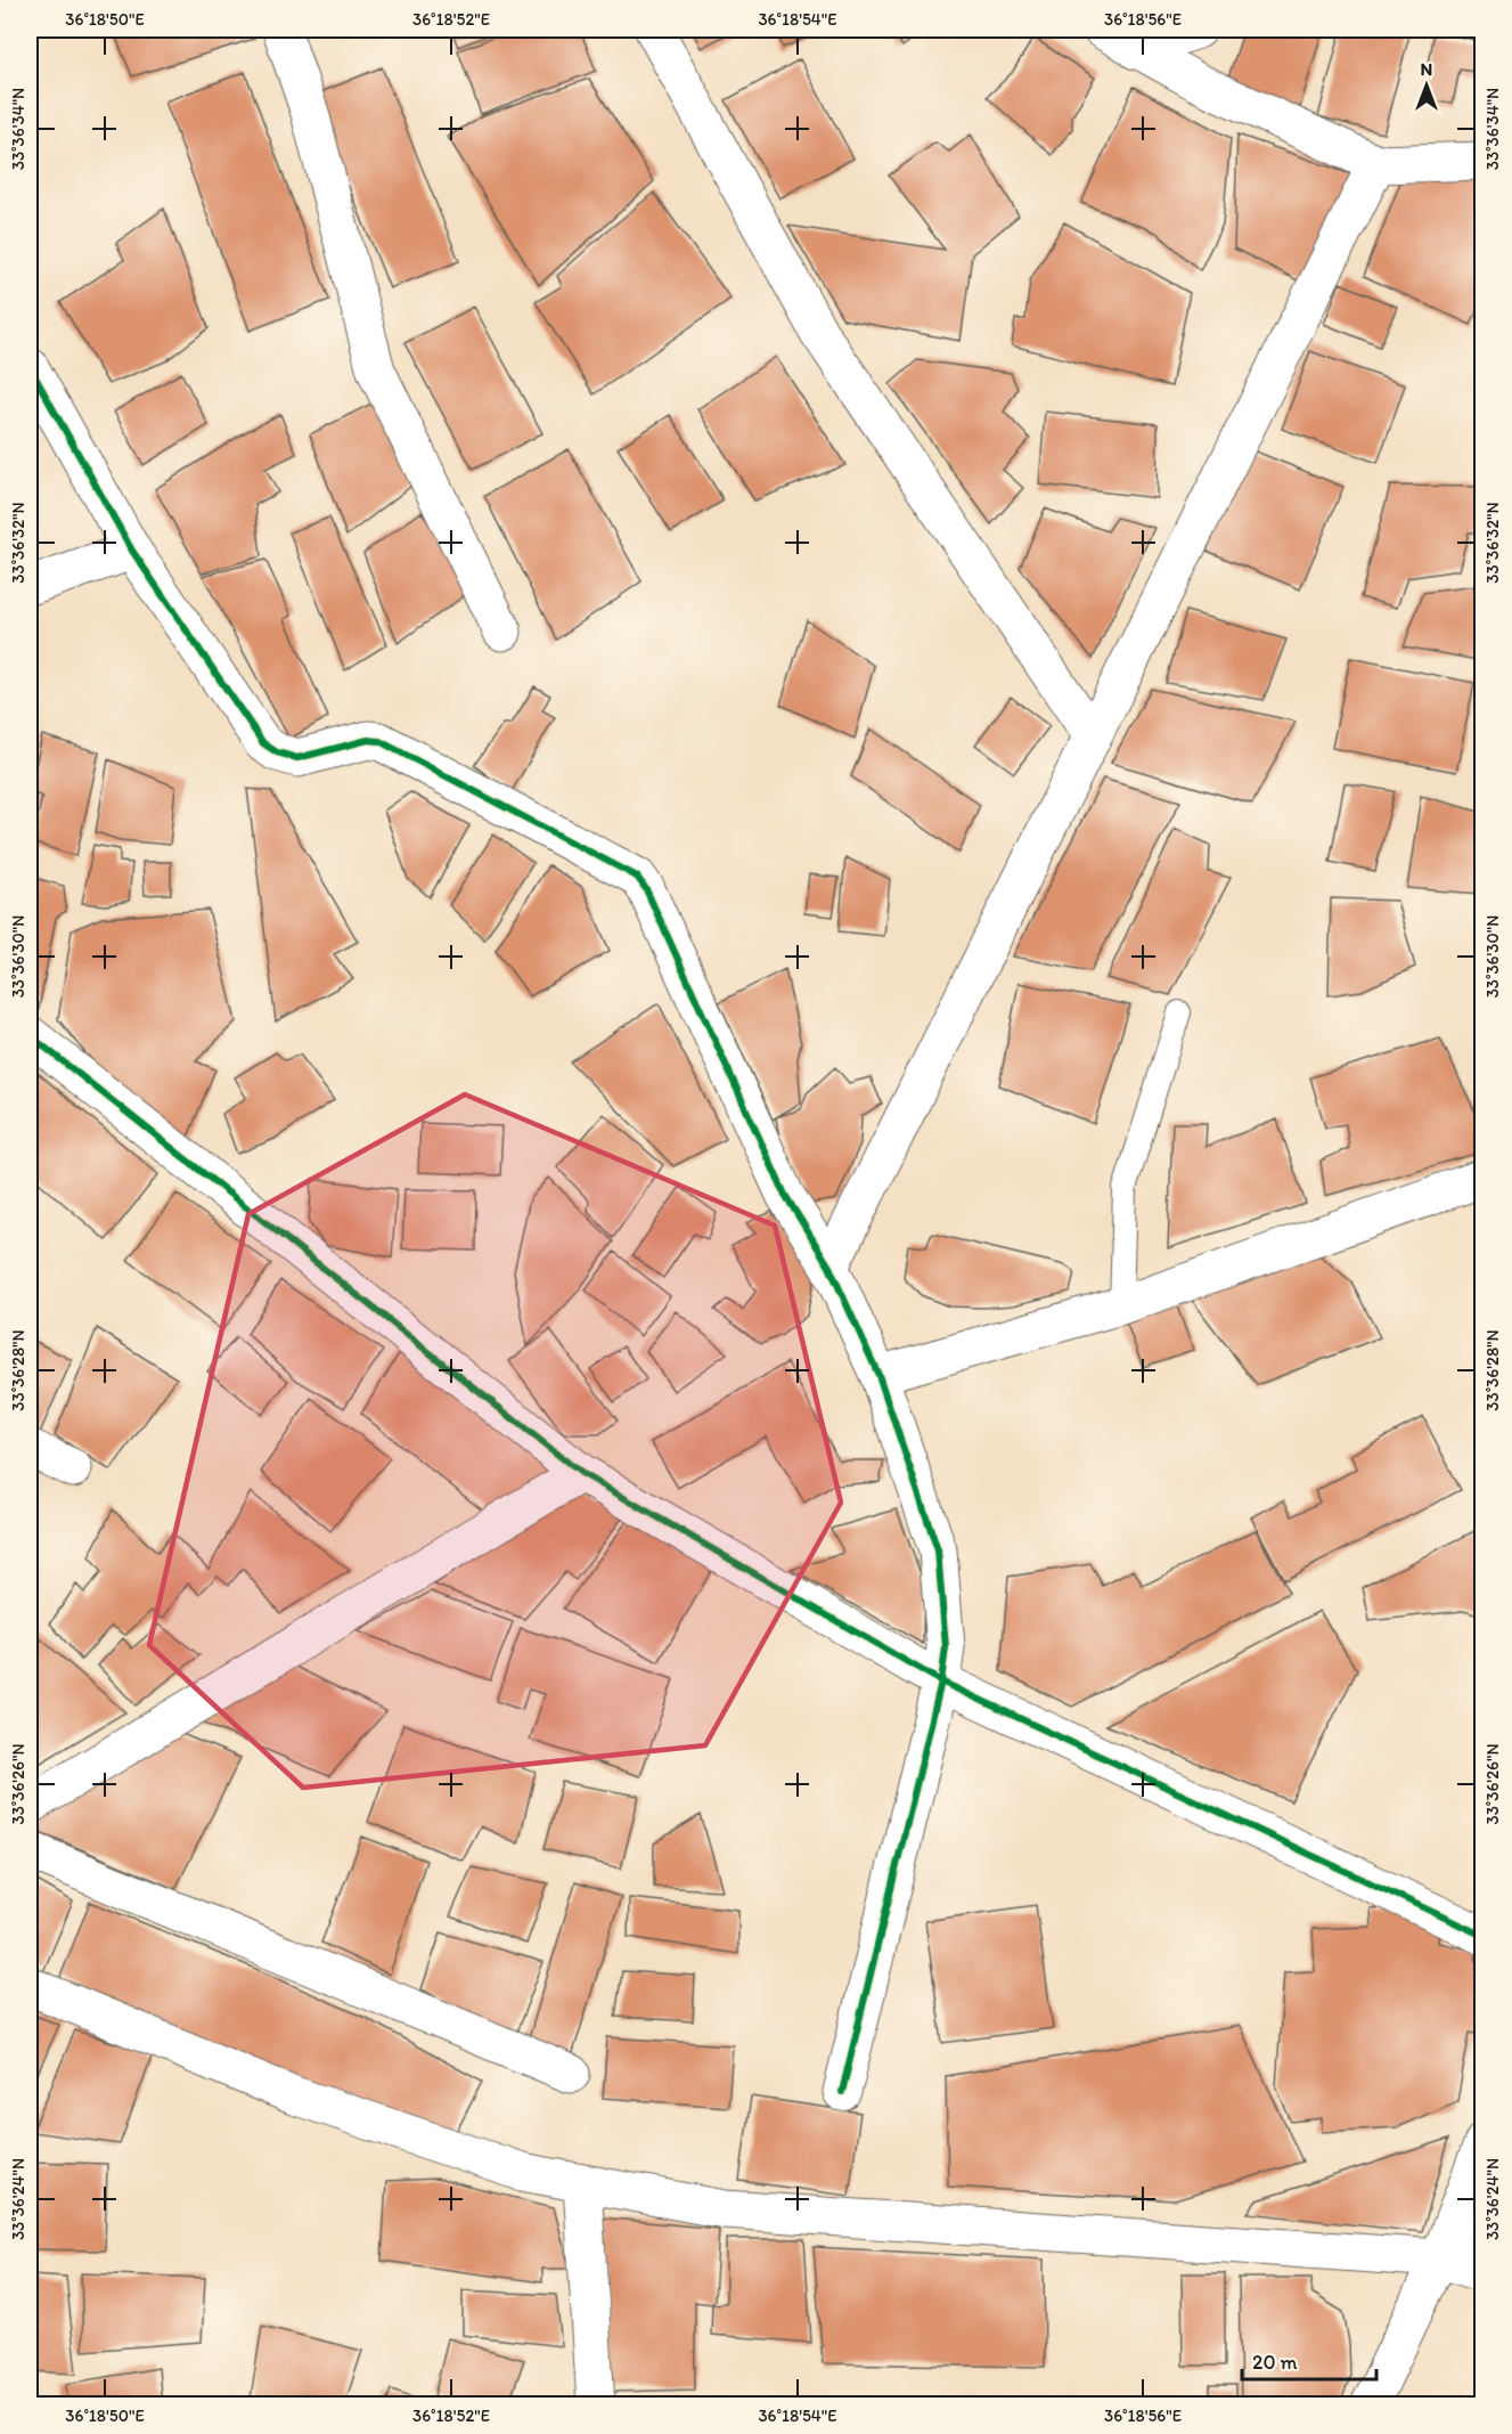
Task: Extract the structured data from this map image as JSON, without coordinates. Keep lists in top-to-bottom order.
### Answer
{
  "scale_bar": "20 m",
  "north": "top",
  "coordinates": [
    "36°18'50\"E",
    "36°18'52\"E",
    "36°18'54\"E",
    "36°18'56\"E",
    "33°36'34\"N",
    "33°36'32\"N",
    "33°36'30\"N",
    "33°36'28\"N",
    "33°36'26\"N",
    "33°36'24\"N"
  ]
}
